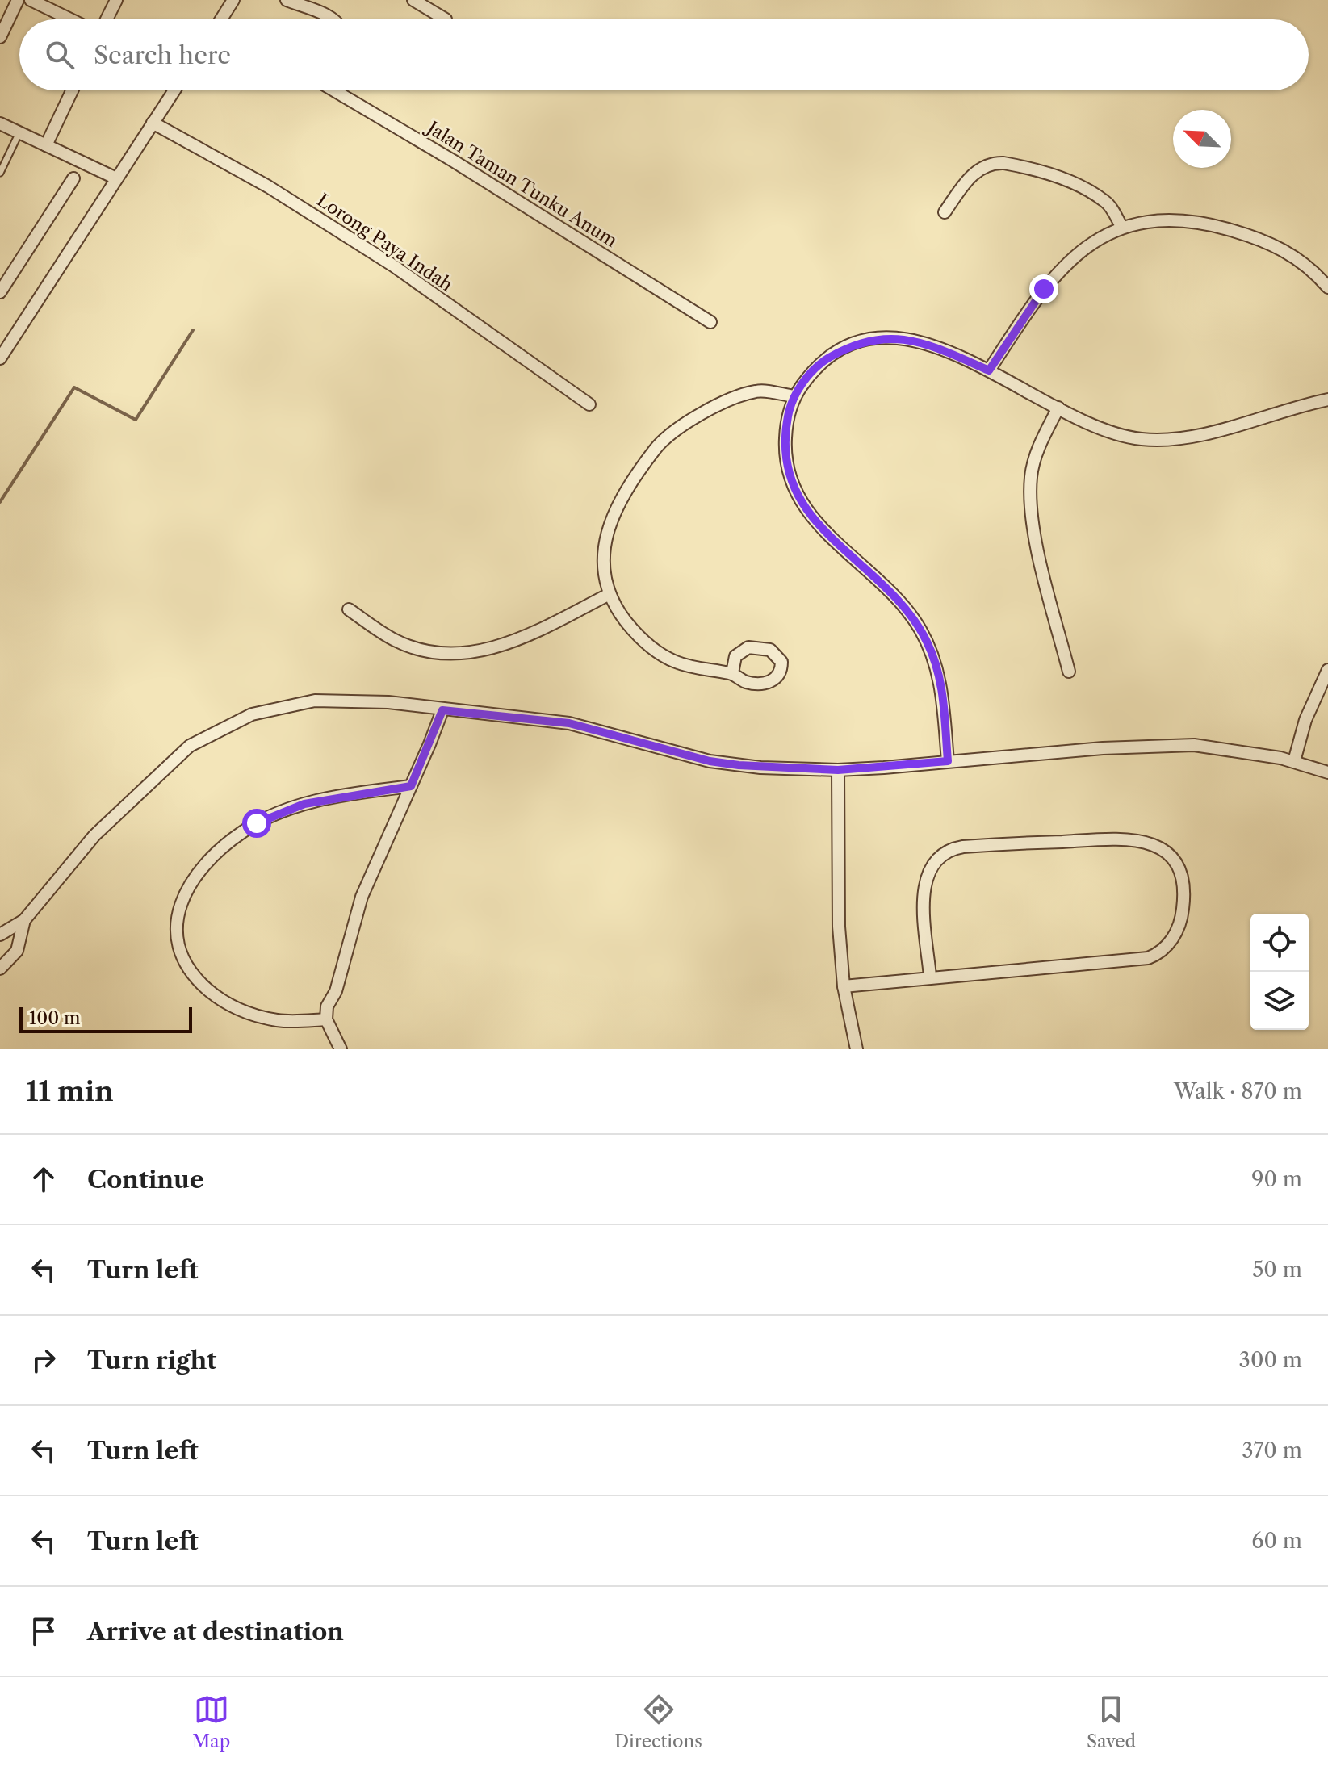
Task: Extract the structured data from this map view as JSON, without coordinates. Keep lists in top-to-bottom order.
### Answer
{
  "streets": {
    "street": ["Jalan Taman Tunku Anum", "Lorong Paya Indah"]
  },
  "scale_bar": "100 m",
  "north": "top left",
  "page": {
    "search": "Search here",
    "scale": "100 m",
    "heading": ["11 min", "Walk · 870 m"],
    "list": [
      ["Continue", "90 m"],
      ["Turn left", "50 m"],
      ["Turn right", "300 m"],
      ["Turn left", "370 m"],
      ["Turn left", "60 m"],
      "Arrive at destination"
    ],
    "nav": ["Map", "Directions", "Saved"]
  }
}
